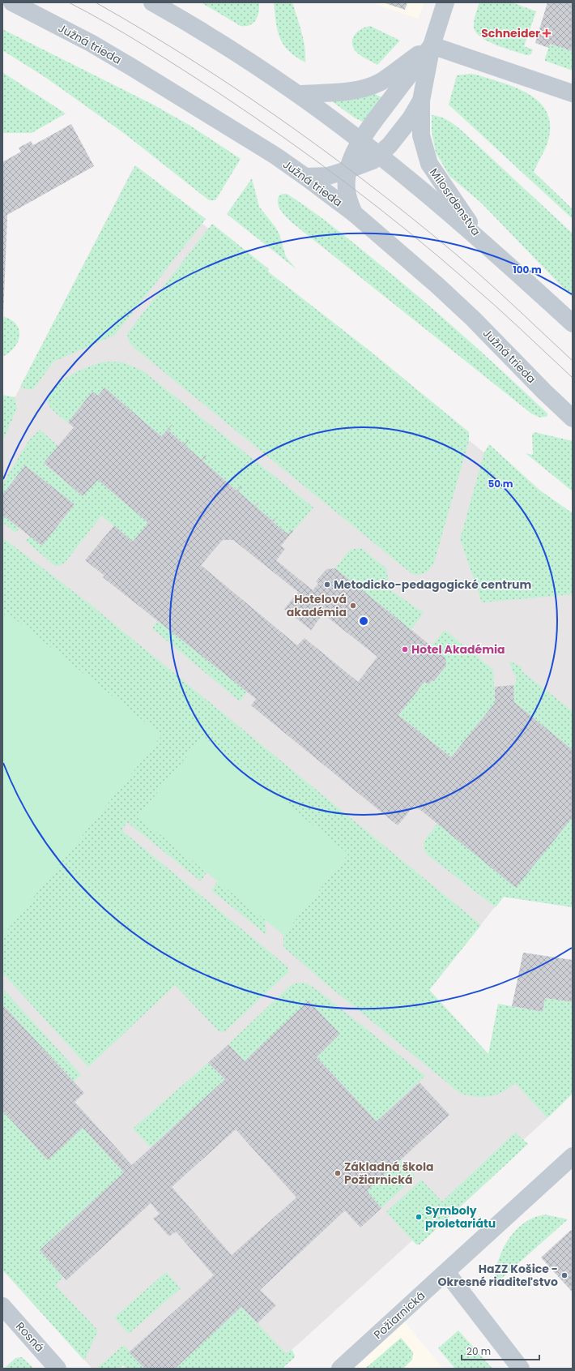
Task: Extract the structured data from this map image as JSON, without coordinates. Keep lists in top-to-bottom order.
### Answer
{
  "streets": {
    "street": [
      "Južná trieda",
      "Milosrdenstva",
      "Požiarnická",
      "Rosná"
    ]
  },
  "crossings": [
    ["Južná trieda", "Milosrdenstva"]
  ],
  "places": {
    "health": ["Schneider"],
    "other": [
      "Metodicko-pedagogické centrum",
      "Hotelová akadémia",
      "Hotel Akadémia",
      "Základná škola Požiarnická",
      "Symboly proletariátu",
      "HaZZ Košice - Okresné riaditeľstvo"
    ]
  },
  "scale_bar": "20 m",
  "rings": ["100 m", "50 m"]
}
